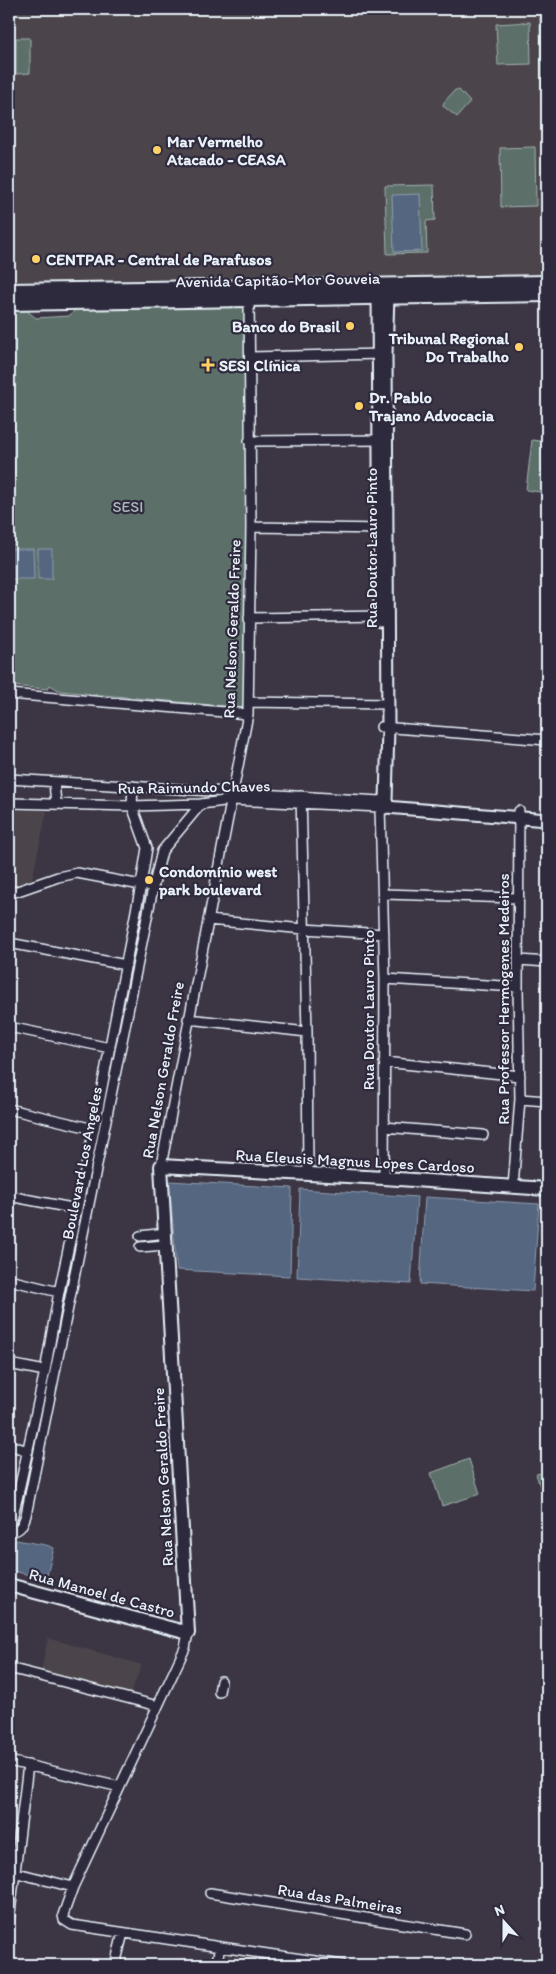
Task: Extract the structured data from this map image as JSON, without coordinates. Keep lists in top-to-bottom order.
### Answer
{
  "streets": {
    "main road": [
      "Avenida Capitão-Mor Gouveia",
      "Rua Nelson Geraldo Freire",
      "Rua Eleusis Magnus Lopes Cardoso",
      "Rua Manoel de Castro"
    ],
    "street": [
      "Rua Doutor Lauro Pinto",
      "Rua Raimundo Chaves",
      "Rua Professor Hermogenes Medeiros",
      "Boulevard Los Angeles",
      "Rua das Palmeiras"
    ]
  },
  "crossings": [
    ["Avenida Capitão-Mor Gouveia", "Rua Doutor Lauro Pinto"],
    ["Avenida Capitão-Mor Gouveia", "Rua Nelson Geraldo Freire"],
    ["Rua Doutor Lauro Pinto", "Rua Raimundo Chaves"],
    ["Rua Doutor Lauro Pinto", "Rua Eleusis Magnus Lopes Cardoso"],
    ["Rua Nelson Geraldo Freire", "Rua Raimundo Chaves"],
    ["Rua Nelson Geraldo Freire", "Rua Eleusis Magnus Lopes Cardoso"],
    ["Rua Nelson Geraldo Freire", "Rua Manoel de Castro"],
    ["Rua Raimundo Chaves", "Rua Professor Hermogenes Medeiros"],
    ["Rua Raimundo Chaves", "Boulevard Los Angeles"],
    ["Rua Professor Hermogenes Medeiros", "Rua Eleusis Magnus Lopes Cardoso"]
  ],
  "parks": ["SESI"],
  "places": {
    "other": [
      "Mar Vermelho Atacado - CEASA",
      "CENTPAR - Central de Parafusos",
      "Banco do Brasil",
      "Tribunal Regional Do Trabalho",
      "Dr. Pablo Trajano Advocacia",
      "Condomínio west park boulevard"
    ],
    "health": ["SESI Clínica"]
  },
  "north": "top"
}
